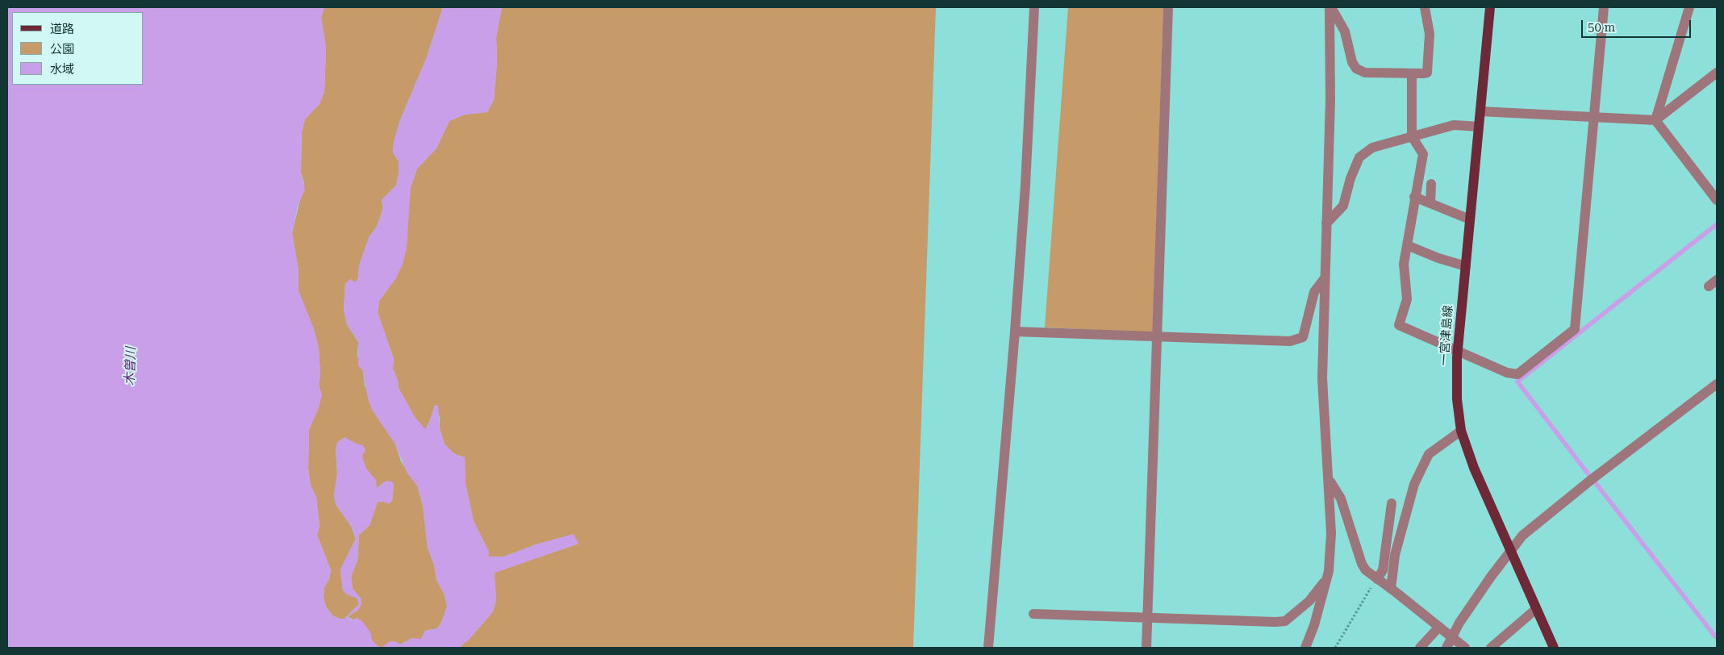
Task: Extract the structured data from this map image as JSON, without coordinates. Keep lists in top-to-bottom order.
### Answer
{
  "streets": {
    "main road": ["一宮津島線"]
  },
  "water": ["木曽川"],
  "legend": ["道路", "公園", "水域"],
  "scale_bar": "50 m"
}
